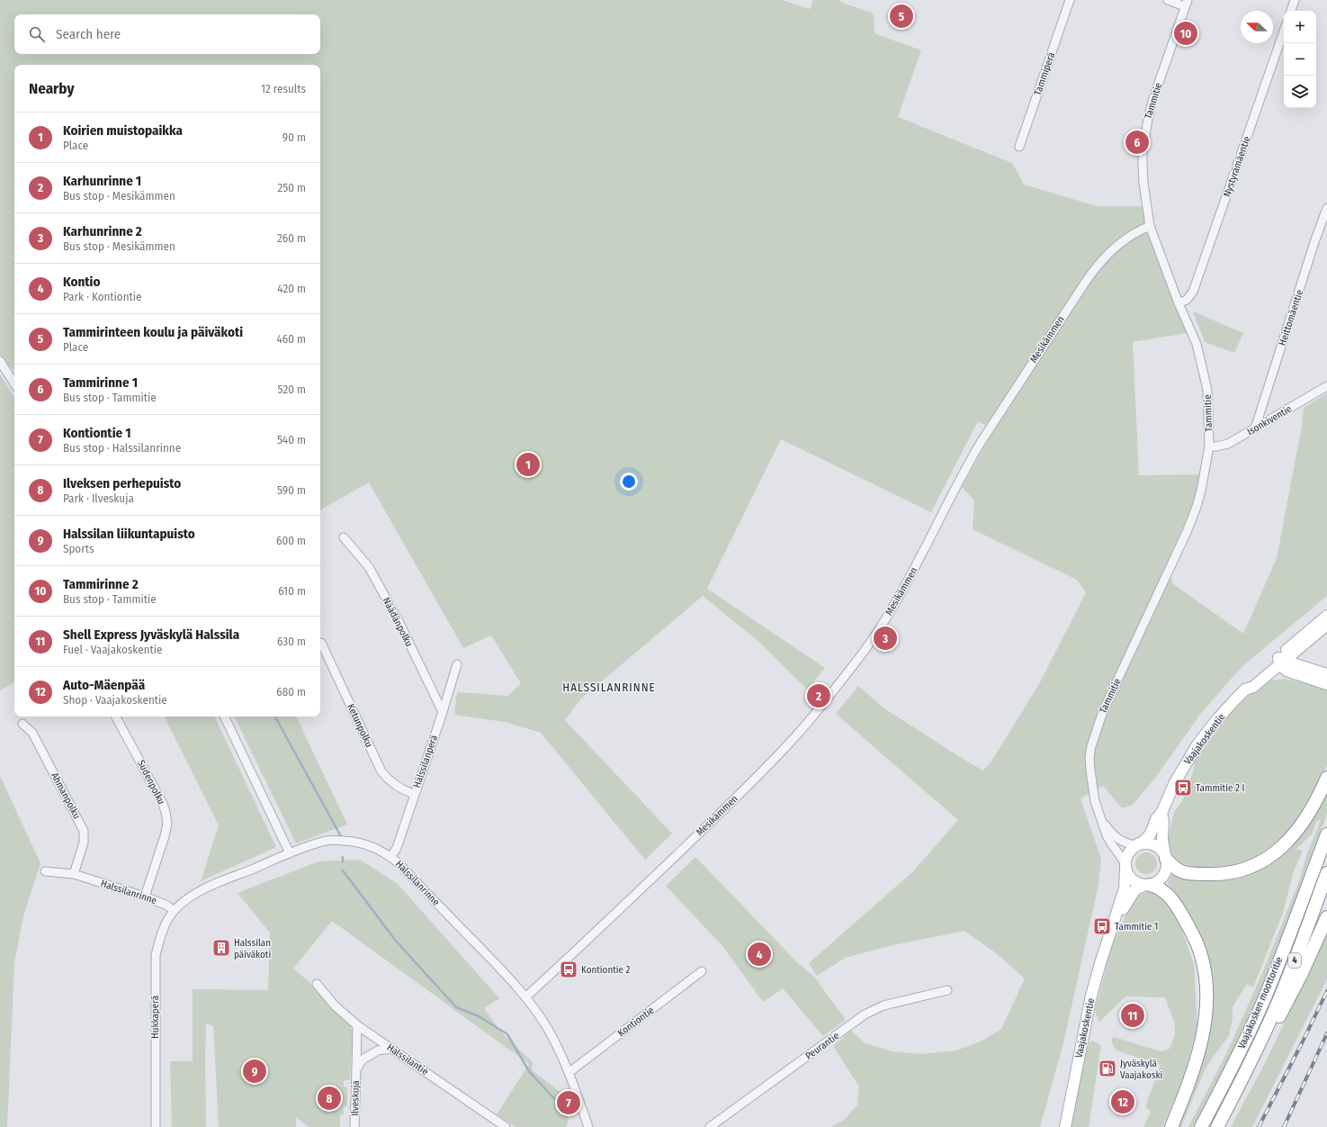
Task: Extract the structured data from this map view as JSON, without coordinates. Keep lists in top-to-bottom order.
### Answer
{
  "streets": {
    "highway": ["4", "Vaajakosken moottoritie"],
    "main road": ["Vaajakoskentie"],
    "street": [
      "Tammiperä",
      "Tammitie",
      "Nystyrämäentie",
      "Heittomäentie",
      "Mesikämmen",
      "Isonkiventie",
      "Näädänpolku",
      "Ketunpolku",
      "Halssilanperä",
      "Sudenpolku",
      "Ahmanpolku",
      "Halssilanrinne",
      "Hukkaperä",
      "Kontiontie",
      "Peurantie",
      "Halssilantie",
      "Ilveskuja"
    ]
  },
  "crossings": [
    ["Tammitie", "Nystyrämäentie"],
    ["Tammitie", "Mesikämmen"],
    ["Tammitie", "Isonkiventie"],
    ["Tammitie", "Vaajakoskentie"],
    ["Heittomäentie", "Isonkiventie"],
    ["Mesikämmen", "Halssilanrinne"],
    ["Näädänpolku", "Halssilanperä"],
    ["Ketunpolku", "Halssilanperä"],
    ["Halssilanperä", "Halssilanrinne"],
    ["Sudenpolku", "Halssilanrinne"],
    ["Ahmanpolku", "Halssilanrinne"],
    ["Halssilanrinne", "Hukkaperä"],
    ["Halssilanrinne", "Kontiontie"],
    ["Halssilantie", "Ilveskuja"]
  ],
  "districts": ["HALSSILANRINNE"],
  "places": {
    "bus stop": ["Tammitie 2 I", "Tammitie 1", "Kontiontie 2"],
    "building": ["Halssilan päiväkoti"],
    "fuel station": ["Jyväskylä Vaajakoski"]
  },
  "north": "left",
  "page": {
    "pins": [
      "5",
      "10",
      "6",
      "1",
      "3",
      "2",
      "4",
      "11",
      "9",
      "8",
      "12",
      "7"
    ],
    "map_buttons": ["+", "−"],
    "search": "Search here",
    "heading": ["Nearby", "12 results"],
    "list": [
      {
        "mark": "1",
        "name": "Koirien muistopaikka",
        "note": "Place",
        "value": "90 m"
      },
      {
        "mark": "2",
        "name": "Karhunrinne 1",
        "note": "Bus stop · Mesikämmen",
        "value": "250 m"
      },
      {
        "mark": "3",
        "name": "Karhunrinne 2",
        "note": "Bus stop · Mesikämmen",
        "value": "260 m"
      },
      {
        "mark": "4",
        "name": "Kontio",
        "note": "Park · Kontiontie",
        "value": "420 m"
      },
      {
        "mark": "5",
        "name": "Tammirinteen koulu ja päiväkoti",
        "note": "Place",
        "value": "460 m"
      },
      {
        "mark": "6",
        "name": "Tammirinne 1",
        "note": "Bus stop · Tammitie",
        "value": "520 m"
      },
      {
        "mark": "7",
        "name": "Kontiontie 1",
        "note": "Bus stop · Halssilanrinne",
        "value": "540 m"
      },
      {
        "mark": "8",
        "name": "Ilveksen perhepuisto",
        "note": "Park · Ilveskuja",
        "value": "590 m"
      },
      {
        "mark": "9",
        "name": "Halssilan liikuntapuisto",
        "note": "Sports",
        "value": "600 m"
      },
      {
        "mark": "10",
        "name": "Tammirinne 2",
        "note": "Bus stop · Tammitie",
        "value": "610 m"
      },
      {
        "mark": "11",
        "name": "Shell Express Jyväskylä Halssila",
        "note": "Fuel · Vaajakoskentie",
        "value": "630 m"
      },
      {
        "mark": "12",
        "name": "Auto-Mäenpää",
        "note": "Shop · Vaajakoskentie",
        "value": "680 m"
      }
    ]
  }
}
